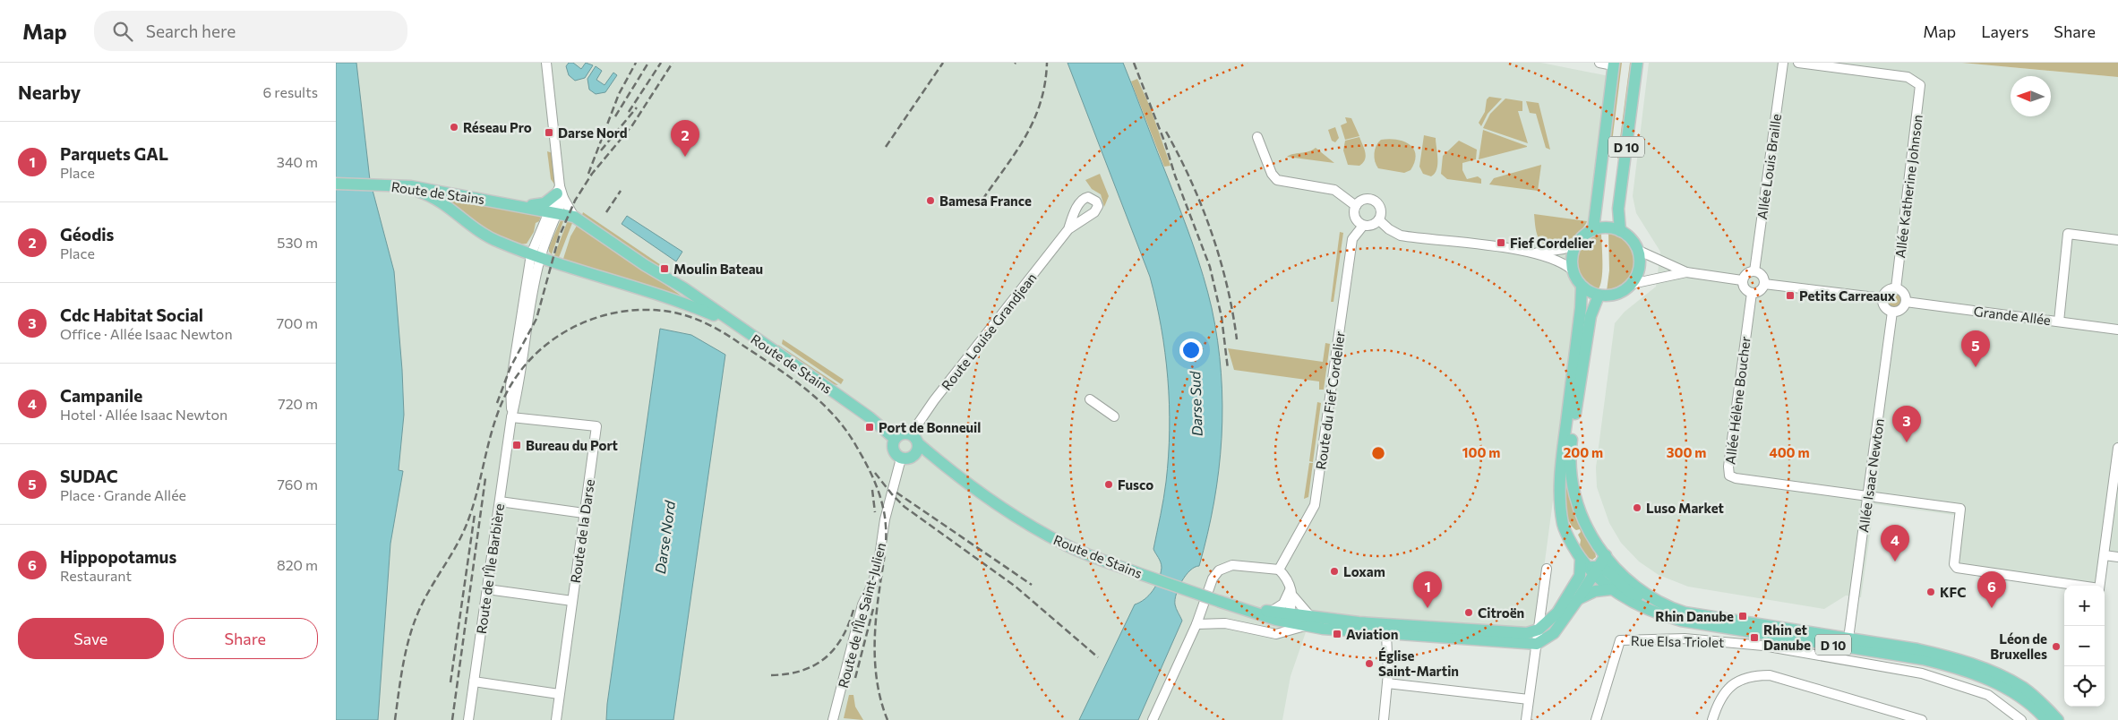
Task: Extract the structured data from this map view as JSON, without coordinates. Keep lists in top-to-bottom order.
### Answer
{
  "streets": {
    "main road": ["D 10", "Route de Stains"],
    "street": [
      "Allée Louis Braille",
      "Allée Katherine Johnson",
      "Grande Allée",
      "Route Louise Grandjean",
      "Route du Fief Cordelier",
      "Allée Hélène Boucher",
      "Allée Isaac Newton",
      "Route de la Darse",
      "Route de l'Île Barbière",
      "Route de l'Île Saint-Julien",
      "Rue Elsa Triolet"
    ]
  },
  "crossings": [
    ["D 10", "Allée Isaac Newton"],
    ["Allée Louis Braille", "Allée Hélène Boucher"],
    ["Allée Katherine Johnson", "Grande Allée"],
    ["Allée Katherine Johnson", "Allée Isaac Newton"],
    ["Route de Stains", "Route Louise Grandjean"],
    ["Route de Stains", "Route de l'Île Barbière"],
    ["Route de Stains", "Route de l'Île Saint-Julien"],
    ["Grande Allée", "Allée Isaac Newton"],
    ["Route Louise Grandjean", "Route de l'Île Saint-Julien"],
    ["Allée Hélène Boucher", "Allée Isaac Newton"],
    ["Route de la Darse", "Route de l'Île Barbière"]
  ],
  "water": ["Darse Sud", "Darse Nord"],
  "places": {
    "other": [
      "Réseau Pro",
      "Bamesa France",
      "Fusco",
      "Luso Market",
      "Loxam",
      "KFC",
      "Citroën",
      "Léon de Bruxelles",
      "Église Saint-Martin"
    ],
    "transit": [
      "Darse Nord",
      "Fief Cordelier",
      "Moulin Bateau",
      "Petits Carreaux",
      "Port de Bonneuil",
      "Bureau du Port",
      "Rhin Danube",
      "Aviation",
      "Rhin et Danube"
    ]
  },
  "north": "left",
  "page": {
    "header": "Map",
    "search": "Search here",
    "nav": ["Map", "Layers", "Share"],
    "heading": ["Nearby", "6 results"],
    "pins": [
      "2",
      "5",
      "3",
      "4",
      "1",
      "6"
    ],
    "list": [
      {
        "mark": "1",
        "name": "Parquets GAL",
        "note": "Place",
        "value": "340 m"
      },
      {
        "mark": "2",
        "name": "Géodis",
        "note": "Place",
        "value": "530 m"
      },
      {
        "mark": "3",
        "name": "Cdc Habitat Social",
        "note": "Office · Allée Isaac Newton",
        "value": "700 m"
      },
      {
        "mark": "4",
        "name": "Campanile",
        "note": "Hotel · Allée Isaac Newton",
        "value": "720 m"
      },
      {
        "mark": "5",
        "name": "SUDAC",
        "note": "Place · Grande Allée",
        "value": "760 m"
      },
      {
        "mark": "6",
        "name": "Hippopotamus",
        "note": "Restaurant",
        "value": "820 m"
      }
    ],
    "map_buttons": ["+", "−"],
    "buttons": ["Save", "Share"]
  },
  "rings": [
    "100 m",
    "200 m",
    "300 m",
    "400 m"
  ]
}
